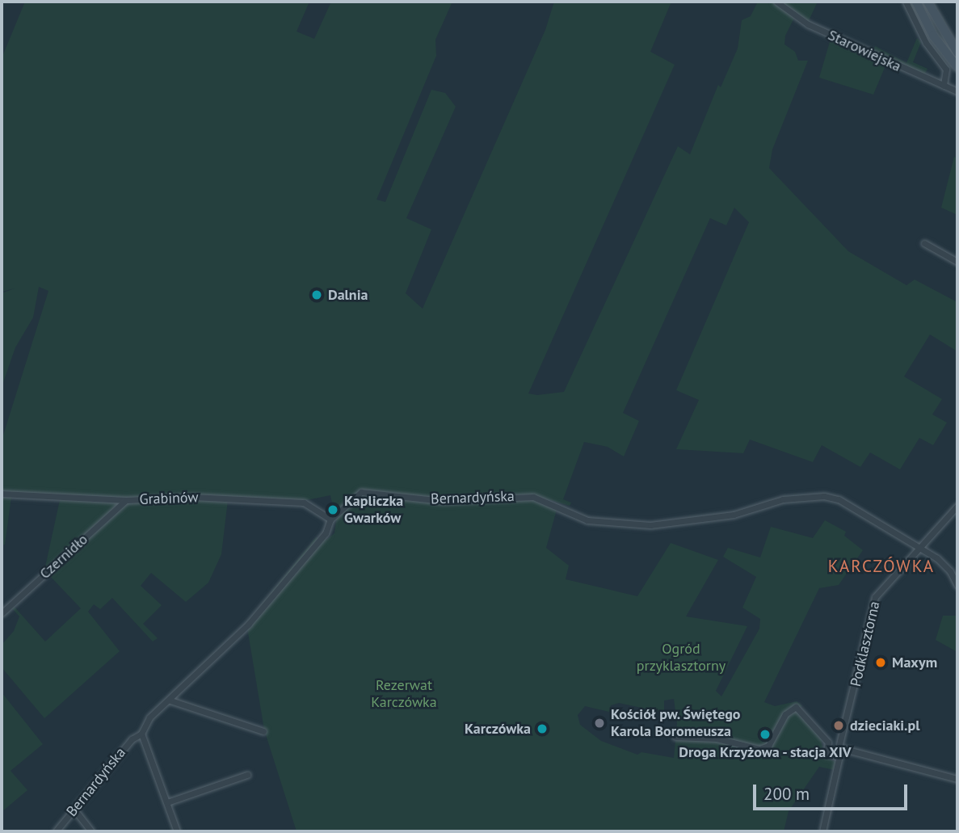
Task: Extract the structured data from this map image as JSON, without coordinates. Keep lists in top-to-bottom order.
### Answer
{
  "streets": {
    "street": [
      "Starowiejska",
      "Bernardyńska",
      "Grabinów",
      "Czernidło",
      "Podklasztorna"
    ]
  },
  "crossings": [
    ["Bernardyńska", "Grabinów"],
    ["Bernardyńska", "Podklasztorna"],
    ["Grabinów", "Czernidło"]
  ],
  "districts": ["KARCZÓWKA"],
  "parks": ["Ogród przyklasztorny", "Rezerwat Karczówka"],
  "places": [
    "Dalnia",
    "Kapliczka Gwarków",
    "Maxym",
    "Kościół pw. Świętego Karola Boromeusza",
    "dzieciaki.pl",
    "Karczówka",
    "Droga Krzyżowa - stacja XIV"
  ],
  "scale_bar": "200 m"
}
